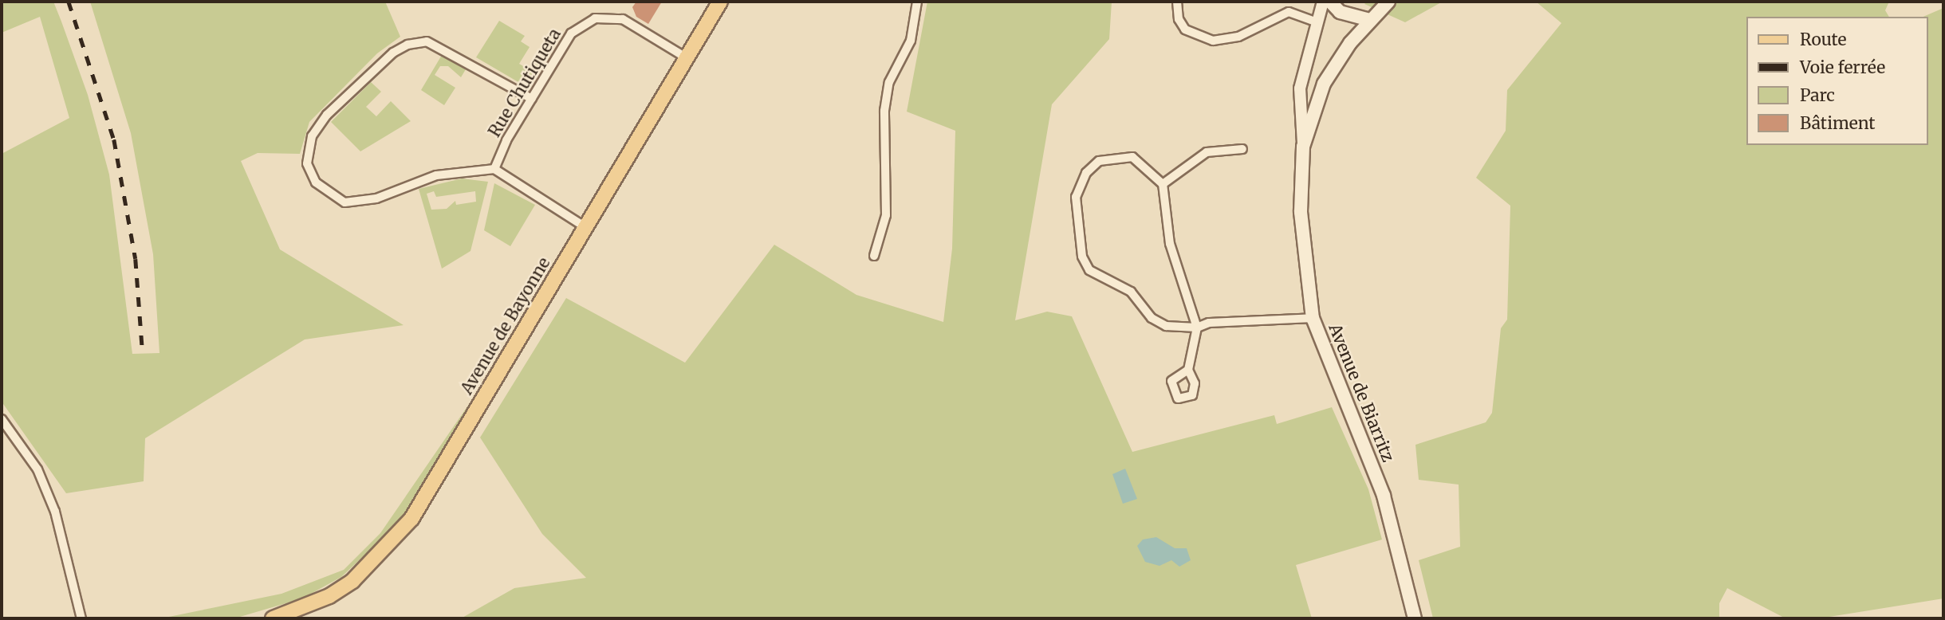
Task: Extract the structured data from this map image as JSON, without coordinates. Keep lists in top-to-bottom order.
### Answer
{
  "streets": {
    "main road": ["Avenue de Bayonne", "Avenue de Biarritz"],
    "street": ["Rue Chutiqueta"]
  },
  "crossings": [
    ["Rue Chutiqueta", "Avenue de Bayonne"]
  ],
  "legend": [
    "Route",
    "Voie ferrée",
    "Parc",
    "Bâtiment"
  ]
}
